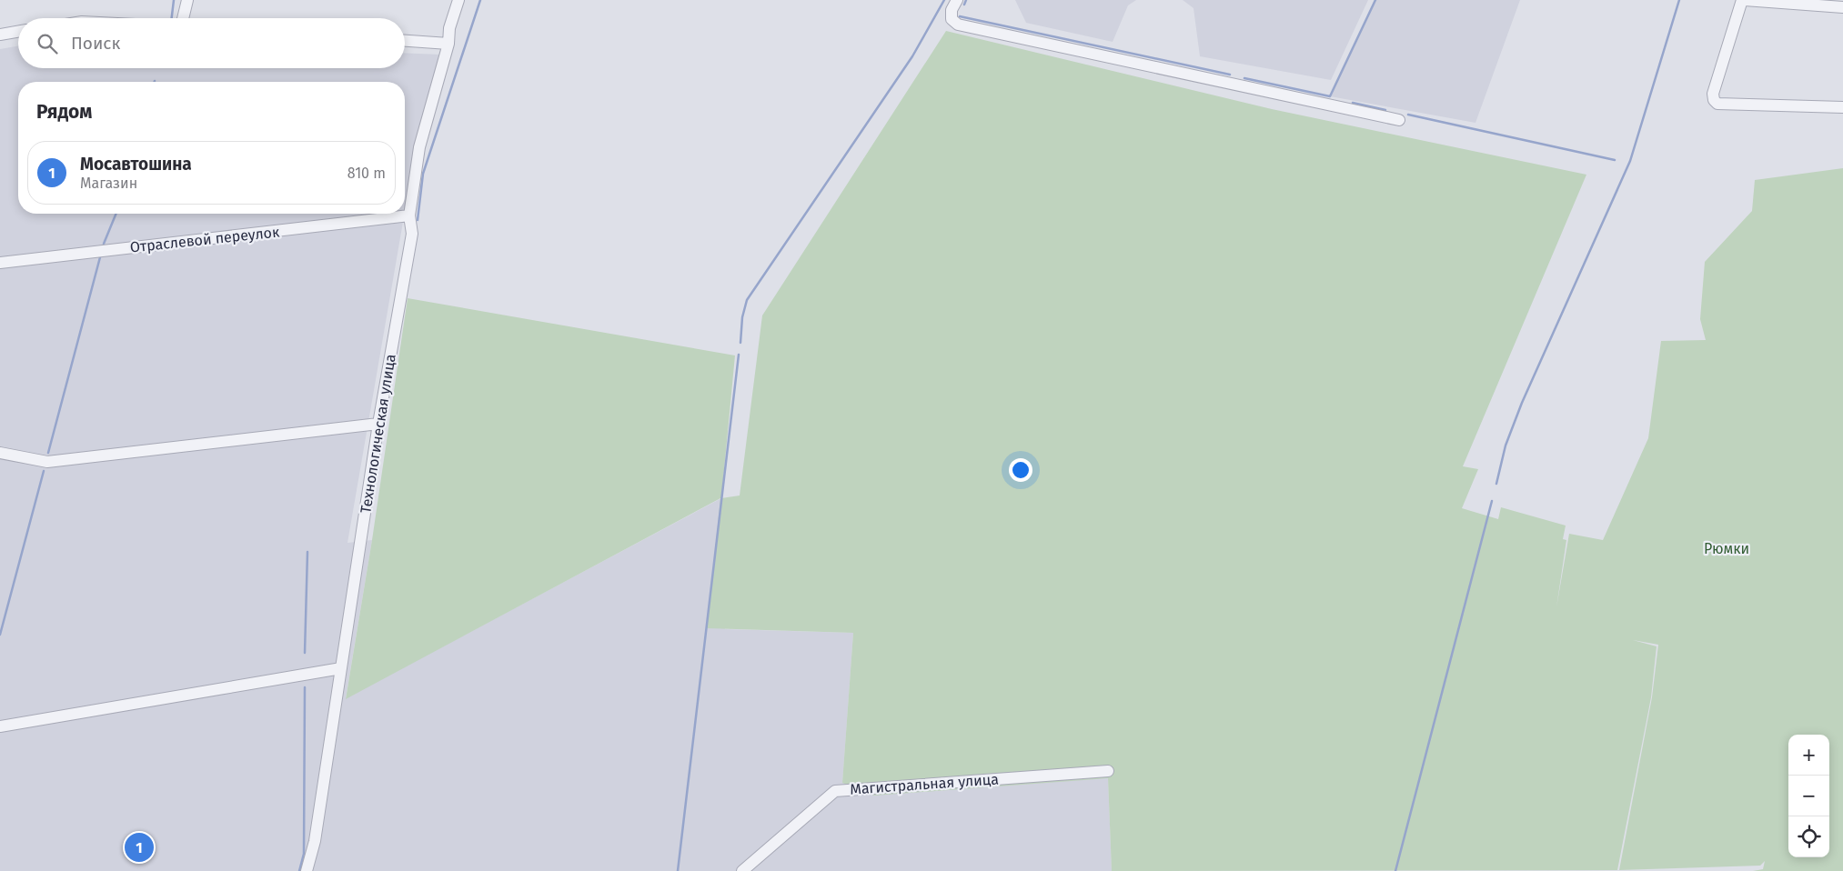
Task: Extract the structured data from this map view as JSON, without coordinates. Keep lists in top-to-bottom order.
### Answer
{
  "streets": {
    "street": ["Отраслевой переулок", "Технологическая улица", "Магистральная улица"]
  },
  "crossings": [
    ["Отраслевой переулок", "Технологическая улица"]
  ],
  "parks": ["Рюмки"],
  "page": {
    "search": "Поиск",
    "heading": "Рядом",
    "list": [
      {
        "mark": "1",
        "name": "Мосавтошина",
        "note": "Магазин",
        "value": "810 m"
      }
    ],
    "map_buttons": ["+", "−"],
    "pins": "1"
  }
}
